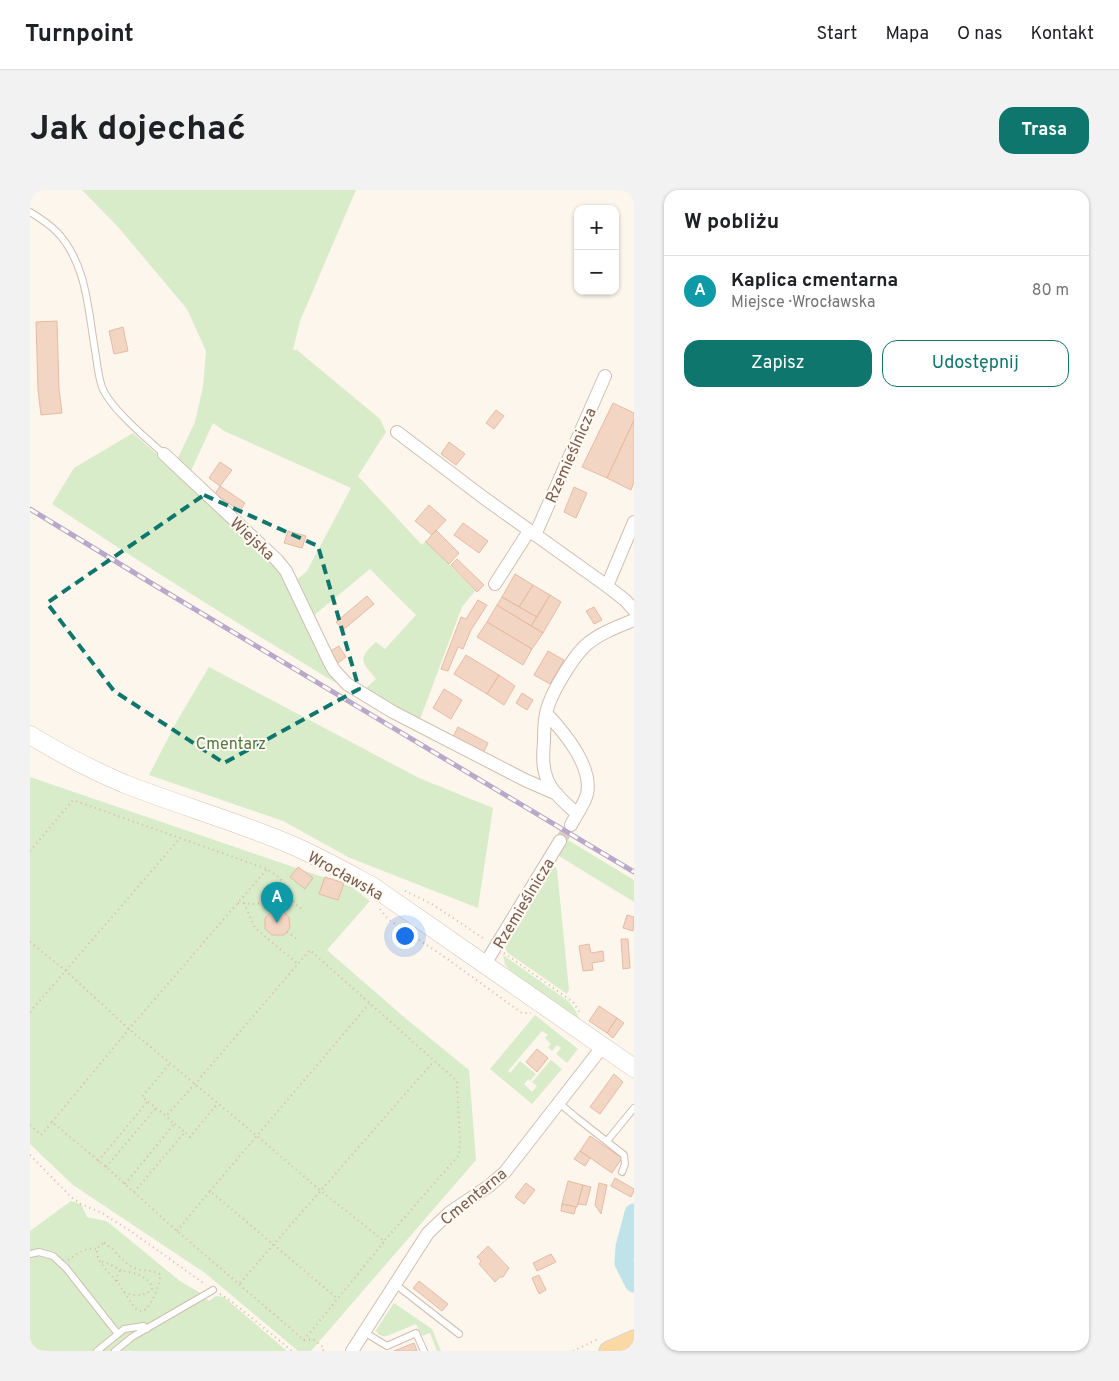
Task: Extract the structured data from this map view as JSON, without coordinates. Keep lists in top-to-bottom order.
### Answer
{
  "streets": {
    "main road": ["Wrocławska"],
    "street": ["Rzemieślnicza", "Wiejska", "Cmentarna"]
  },
  "crossings": [
    ["Rzemieślnicza", "Wrocławska"],
    ["Wrocławska", "Cmentarna"]
  ],
  "parks": ["Cmentarz"],
  "page": {
    "header": "Turnpoint",
    "nav": [
      "Start",
      "Mapa",
      "O nas",
      "Kontakt"
    ],
    "buttons": [
      "Trasa",
      ["Zapisz", "Udostępnij"]
    ],
    "title": "Jak dojechać",
    "heading": "W pobliżu",
    "map_buttons": ["+", "−"],
    "list": [
      {
        "mark": "A",
        "name": "Kaplica cmentarna",
        "note": "Miejsce · Wrocławska",
        "value": "80 m"
      }
    ],
    "pins": "A"
  }
}
